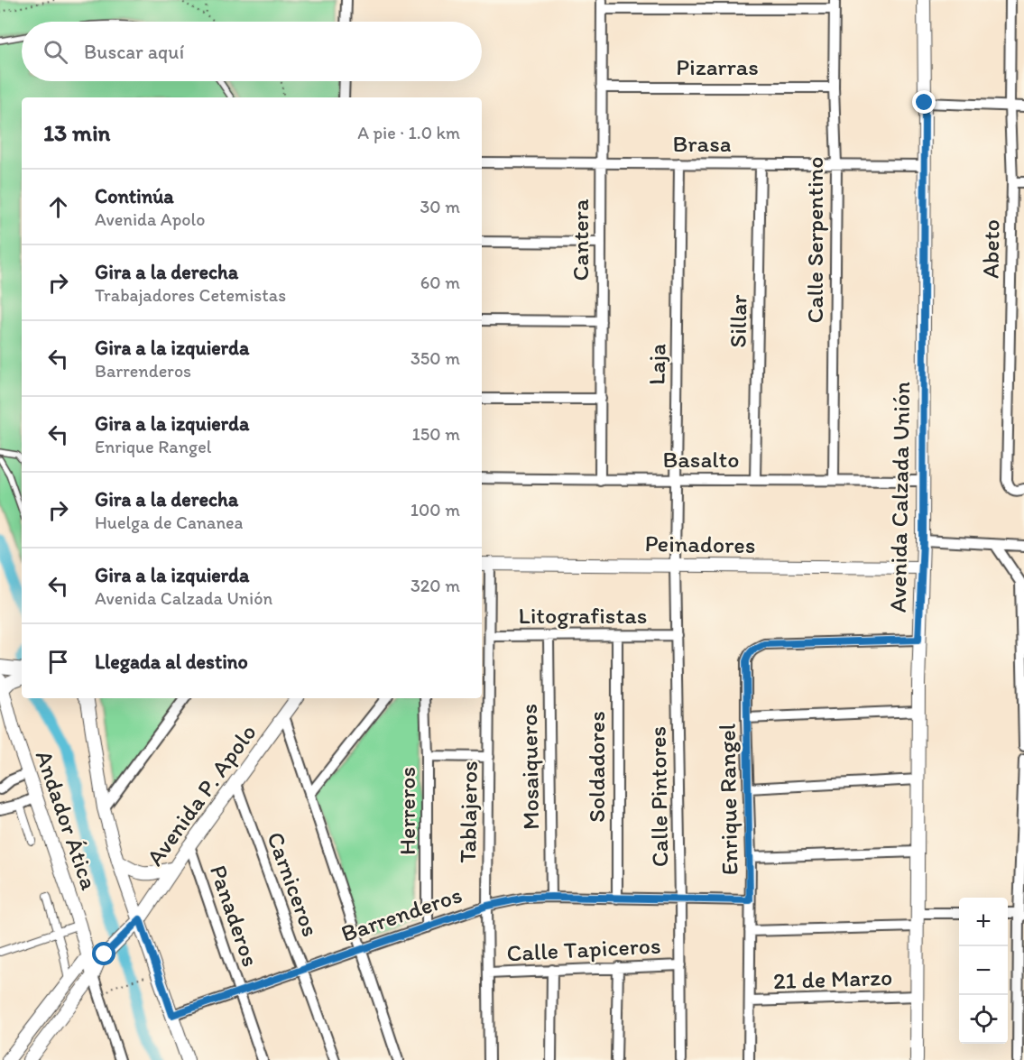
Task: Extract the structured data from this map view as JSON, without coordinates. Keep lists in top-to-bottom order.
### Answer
{
  "streets": {
    "street": [
      "Pizarras",
      "Brasa",
      "Cantera",
      "Calle Serpentino",
      "Abeto",
      "Sillar",
      "Laja",
      "Basalto",
      "Avenida Calzada Unión",
      "Peinadores",
      "Litografistas",
      "Mosaiqueros",
      "Soldadores",
      "Avenida P. Apolo",
      "Calle Pintores",
      "Enrique Rangel",
      "Herreros",
      "Tablajeros",
      "Andador Ática",
      "Carniceros",
      "Barrenderos",
      "Panaderos",
      "Calle Tapiceros",
      "21 de Marzo"
    ]
  },
  "crossings": [
    ["Pizarras", "Cantera"],
    ["Pizarras", "Calle Serpentino"],
    ["Brasa", "Cantera"],
    ["Brasa", "Calle Serpentino"],
    ["Brasa", "Sillar"],
    ["Brasa", "Laja"],
    ["Brasa", "Avenida Calzada Unión"],
    ["Cantera", "Basalto"],
    ["Calle Serpentino", "Basalto"],
    ["Sillar", "Basalto"],
    ["Laja", "Basalto"],
    ["Laja", "Peinadores"],
    ["Laja", "Calle Pintores"],
    ["Basalto", "Avenida Calzada Unión"],
    ["Avenida Calzada Unión", "Peinadores"],
    ["Avenida Calzada Unión", "Enrique Rangel"],
    ["Avenida Calzada Unión", "21 de Marzo"],
    ["Peinadores", "Calle Pintores"],
    ["Peinadores", "Tablajeros"],
    ["Litografistas", "Mosaiqueros"],
    ["Litografistas", "Soldadores"],
    ["Litografistas", "Calle Pintores"],
    ["Litografistas", "Tablajeros"],
    ["Mosaiqueros", "Barrenderos"],
    ["Soldadores", "Barrenderos"],
    ["Avenida P. Apolo", "Andador Ática"],
    ["Avenida P. Apolo", "Carniceros"],
    ["Avenida P. Apolo", "Panaderos"],
    ["Calle Pintores", "Barrenderos"],
    ["Calle Pintores", "Calle Tapiceros"],
    ["Enrique Rangel", "Barrenderos"],
    ["Enrique Rangel", "21 de Marzo"],
    ["Herreros", "Barrenderos"],
    ["Tablajeros", "Barrenderos"],
    ["Tablajeros", "Calle Tapiceros"],
    ["Carniceros", "Barrenderos"],
    ["Barrenderos", "Panaderos"]
  ],
  "page": {
    "search": "Buscar aquí",
    "heading": ["13 min", "A pie · 1.0 km"],
    "list": [
      ["Continúa", "Avenida Apolo", "30 m"],
      ["Gira a la derecha", "Trabajadores Cetemistas", "60 m"],
      ["Gira a la izquierda", "Barrenderos", "350 m"],
      ["Gira a la izquierda", "Enrique Rangel", "150 m"],
      ["Gira a la derecha", "Huelga de Cananea", "100 m"],
      ["Gira a la izquierda", "Avenida Calzada Unión", "320 m"],
      "Llegada al destino"
    ],
    "map_buttons": ["+", "−"]
  }
}
